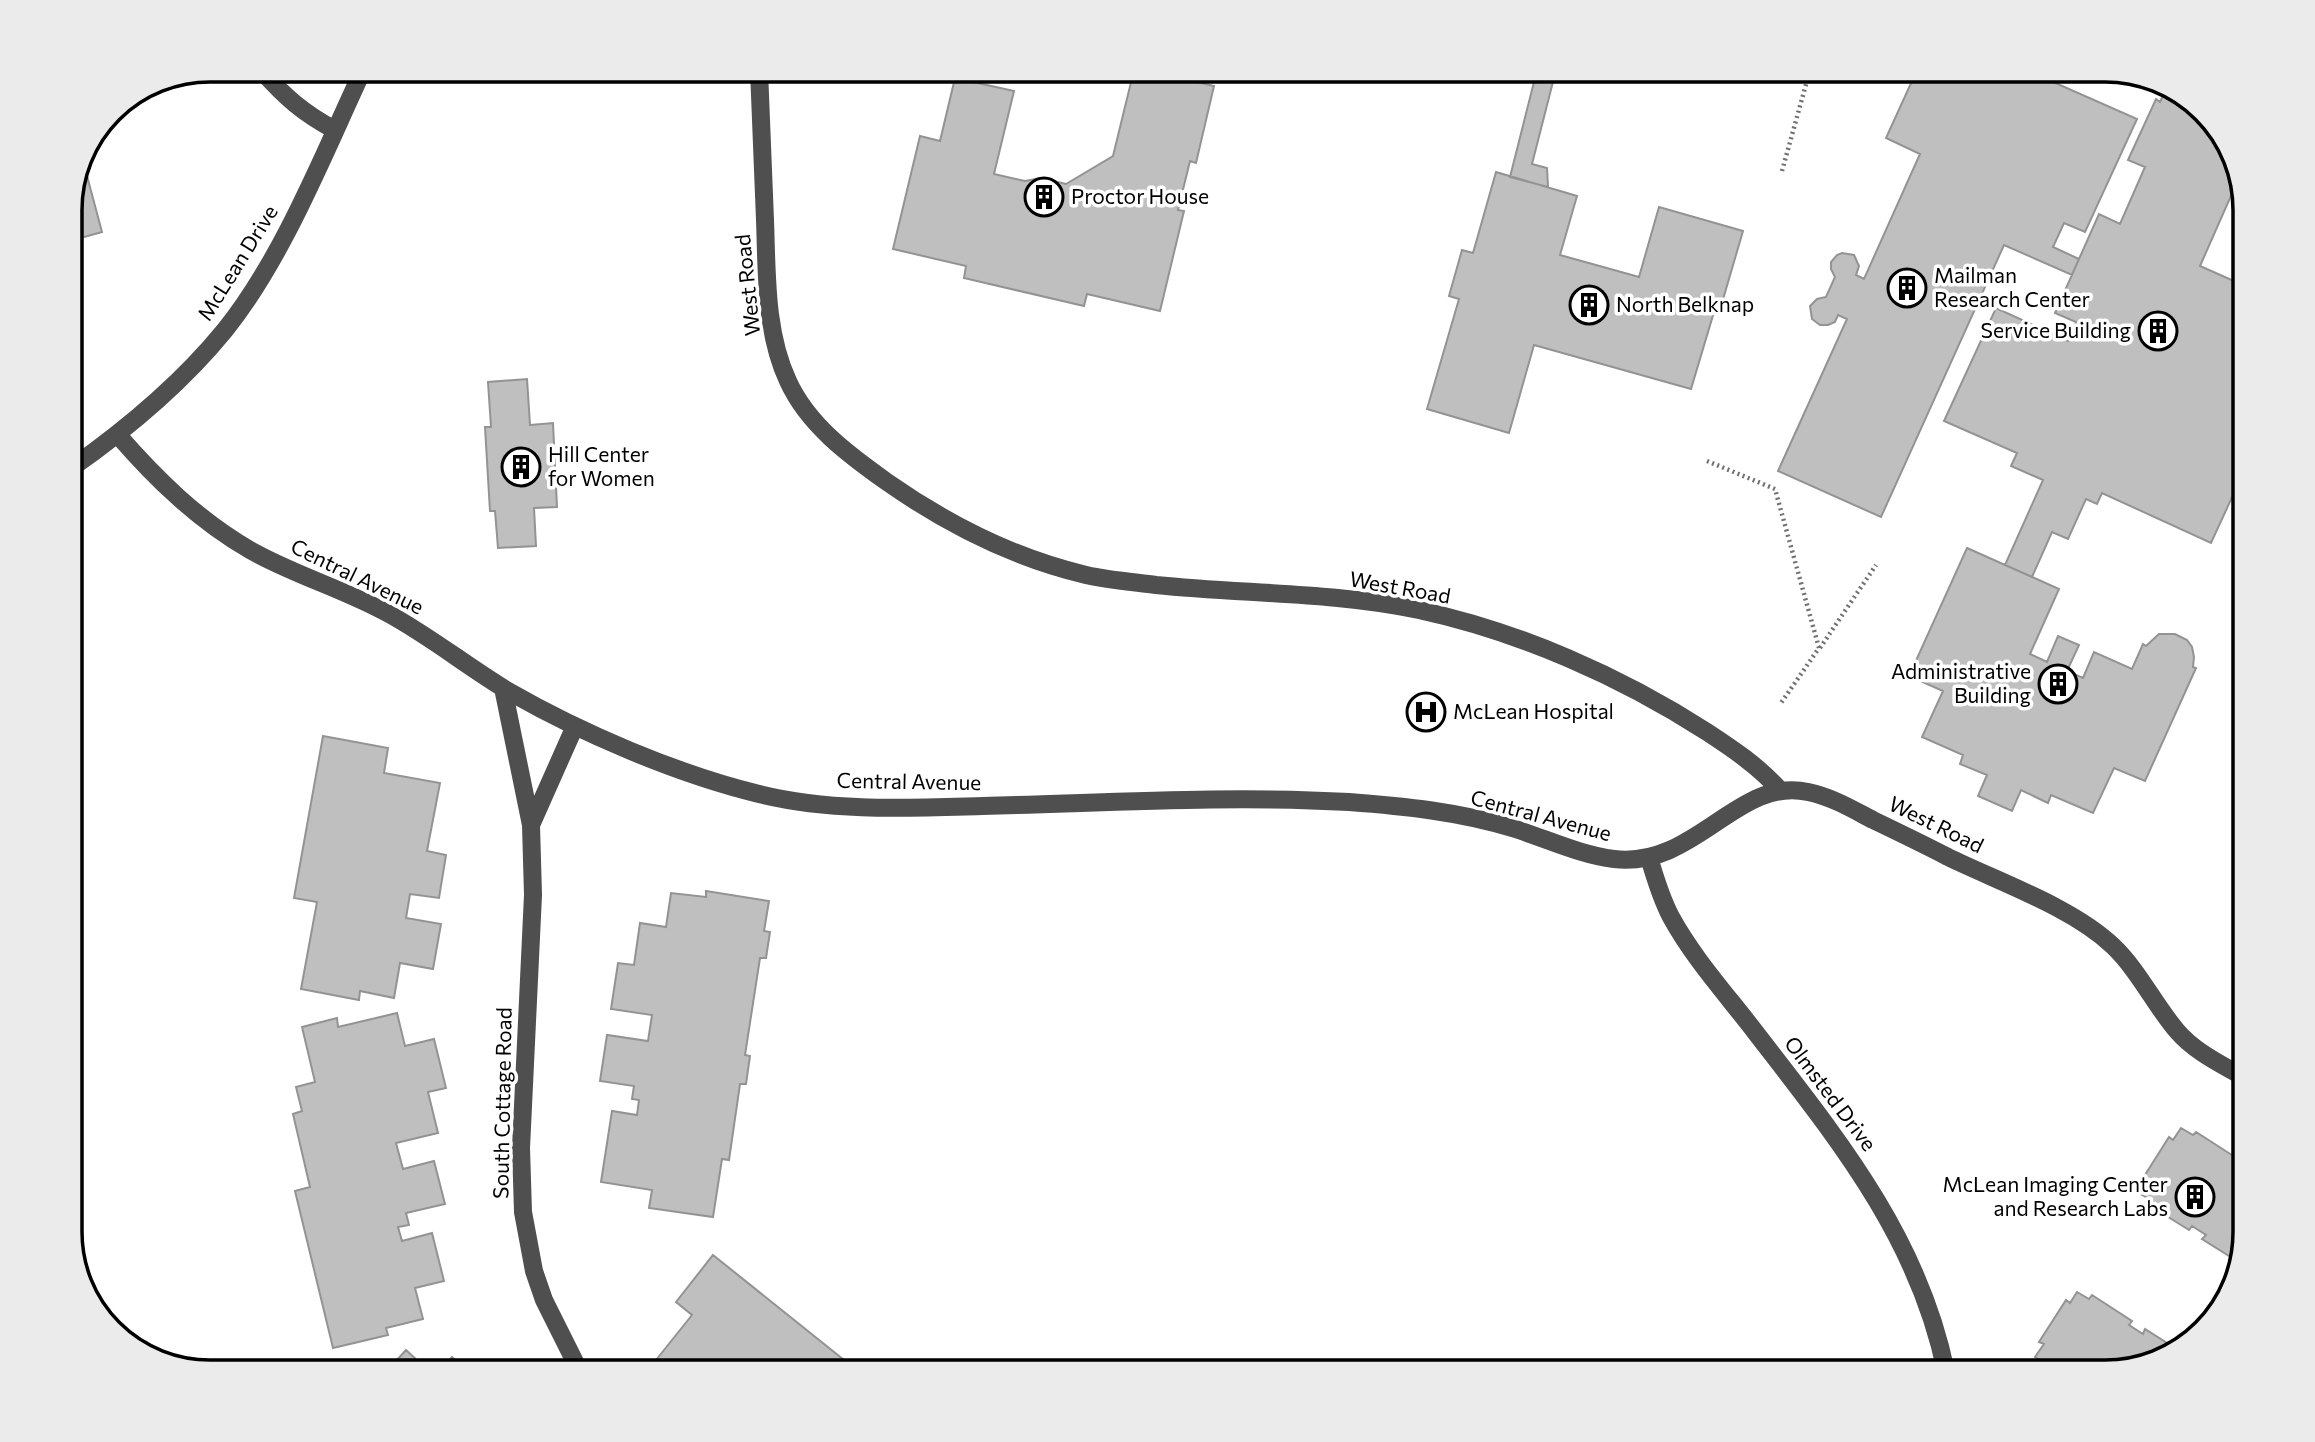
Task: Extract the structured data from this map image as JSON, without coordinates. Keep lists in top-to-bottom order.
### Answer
{
  "streets": {
    "street": [
      "McLean Drive",
      "West Road",
      "Central Avenue",
      "Olmsted Drive",
      "South Cottage Road"
    ]
  },
  "crossings": [
    ["McLean Drive", "Central Avenue"],
    ["West Road", "Central Avenue"],
    ["Central Avenue", "Olmsted Drive"],
    ["Central Avenue", "South Cottage Road"]
  ],
  "places": {
    "building": [
      "Proctor House",
      "Mailman Research Center",
      "North Belknap",
      "Service Building",
      "Hill Center for Women",
      "Administrative Building",
      "McLean Imaging Center and Research Labs"
    ],
    "hospital": ["McLean Hospital"]
  }
}
